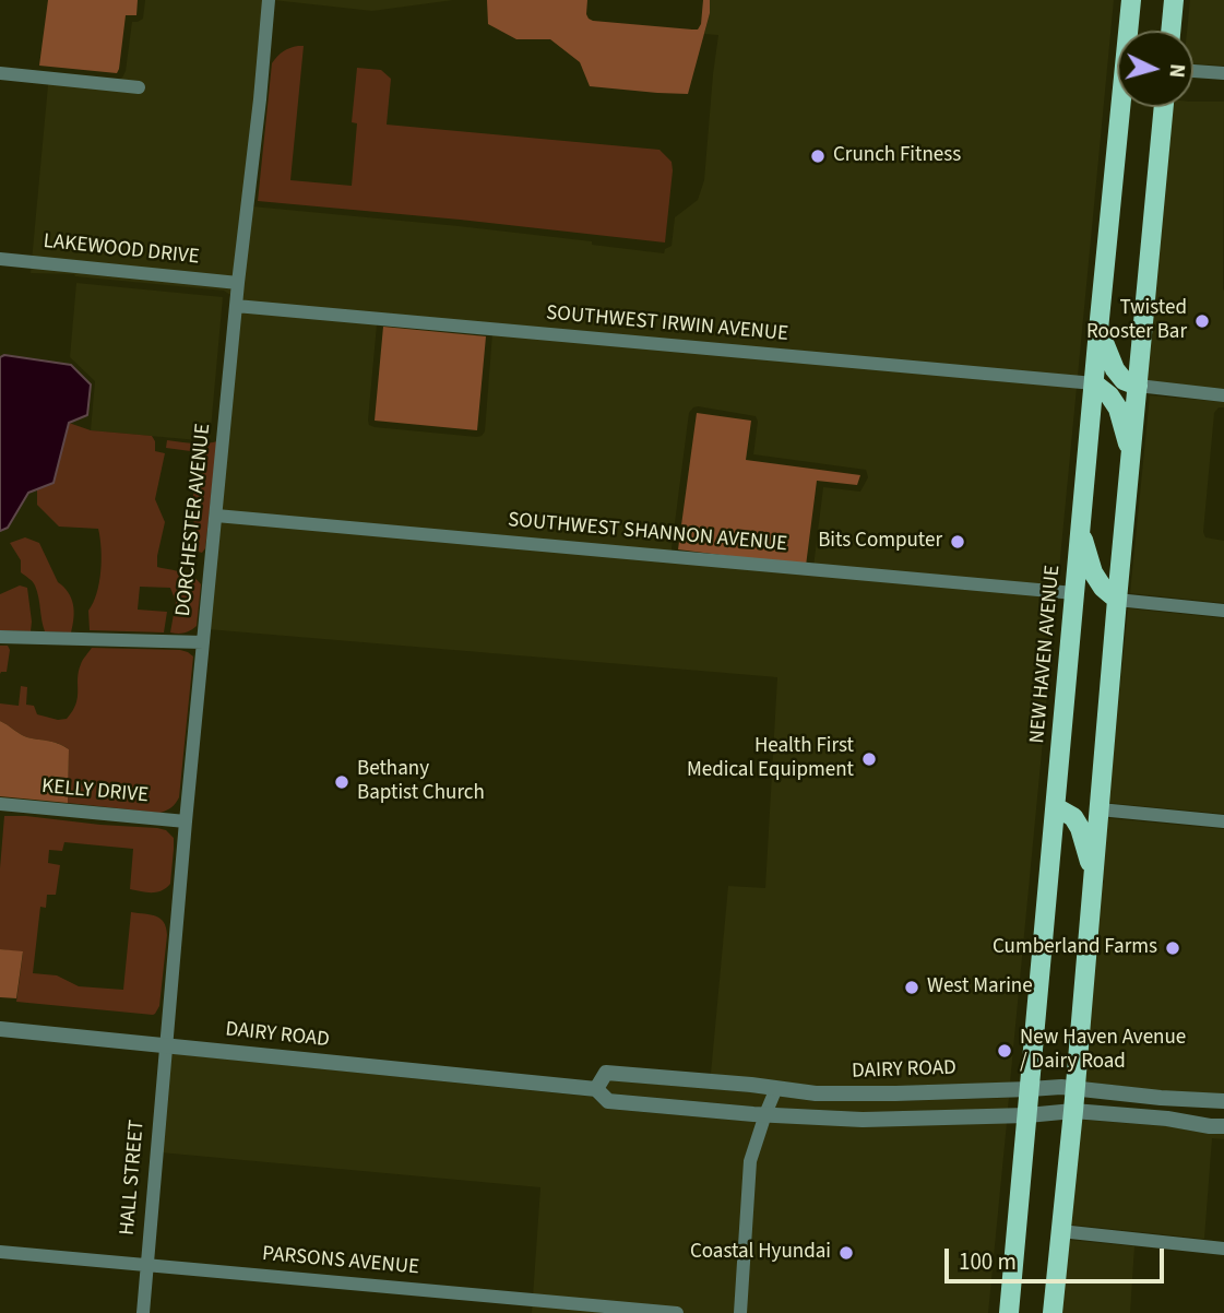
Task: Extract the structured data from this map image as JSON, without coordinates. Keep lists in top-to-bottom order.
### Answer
{
  "streets": {
    "main road": ["NEW HAVEN AVENUE"],
    "street": [
      "LAKEWOOD DRIVE",
      "SOUTHWEST IRWIN AVENUE",
      "DORCHESTER AVENUE",
      "SOUTHWEST SHANNON AVENUE",
      "KELLY DRIVE",
      "DAIRY ROAD",
      "HALL STREET",
      "PARSONS AVENUE"
    ]
  },
  "crossings": [
    ["LAKEWOOD DRIVE", "DORCHESTER AVENUE"],
    ["SOUTHWEST IRWIN AVENUE", "DORCHESTER AVENUE"],
    ["SOUTHWEST IRWIN AVENUE", "NEW HAVEN AVENUE"],
    ["DORCHESTER AVENUE", "SOUTHWEST SHANNON AVENUE"],
    ["DORCHESTER AVENUE", "KELLY DRIVE"],
    ["DORCHESTER AVENUE", "DAIRY ROAD"],
    ["DORCHESTER AVENUE", "HALL STREET"],
    ["SOUTHWEST SHANNON AVENUE", "NEW HAVEN AVENUE"],
    ["NEW HAVEN AVENUE", "DAIRY ROAD"],
    ["DAIRY ROAD", "HALL STREET"],
    ["HALL STREET", "PARSONS AVENUE"]
  ],
  "places": [
    "Crunch Fitness",
    "Twisted Rooster Bar",
    "Bits Computer",
    "Health First Medical Equipment",
    "Bethany Baptist Church",
    "Cumberland Farms",
    "West Marine",
    "New Haven Avenue / Dairy Road",
    "Coastal Hyundai"
  ],
  "scale_bar": "100 m",
  "north": "right"
}
